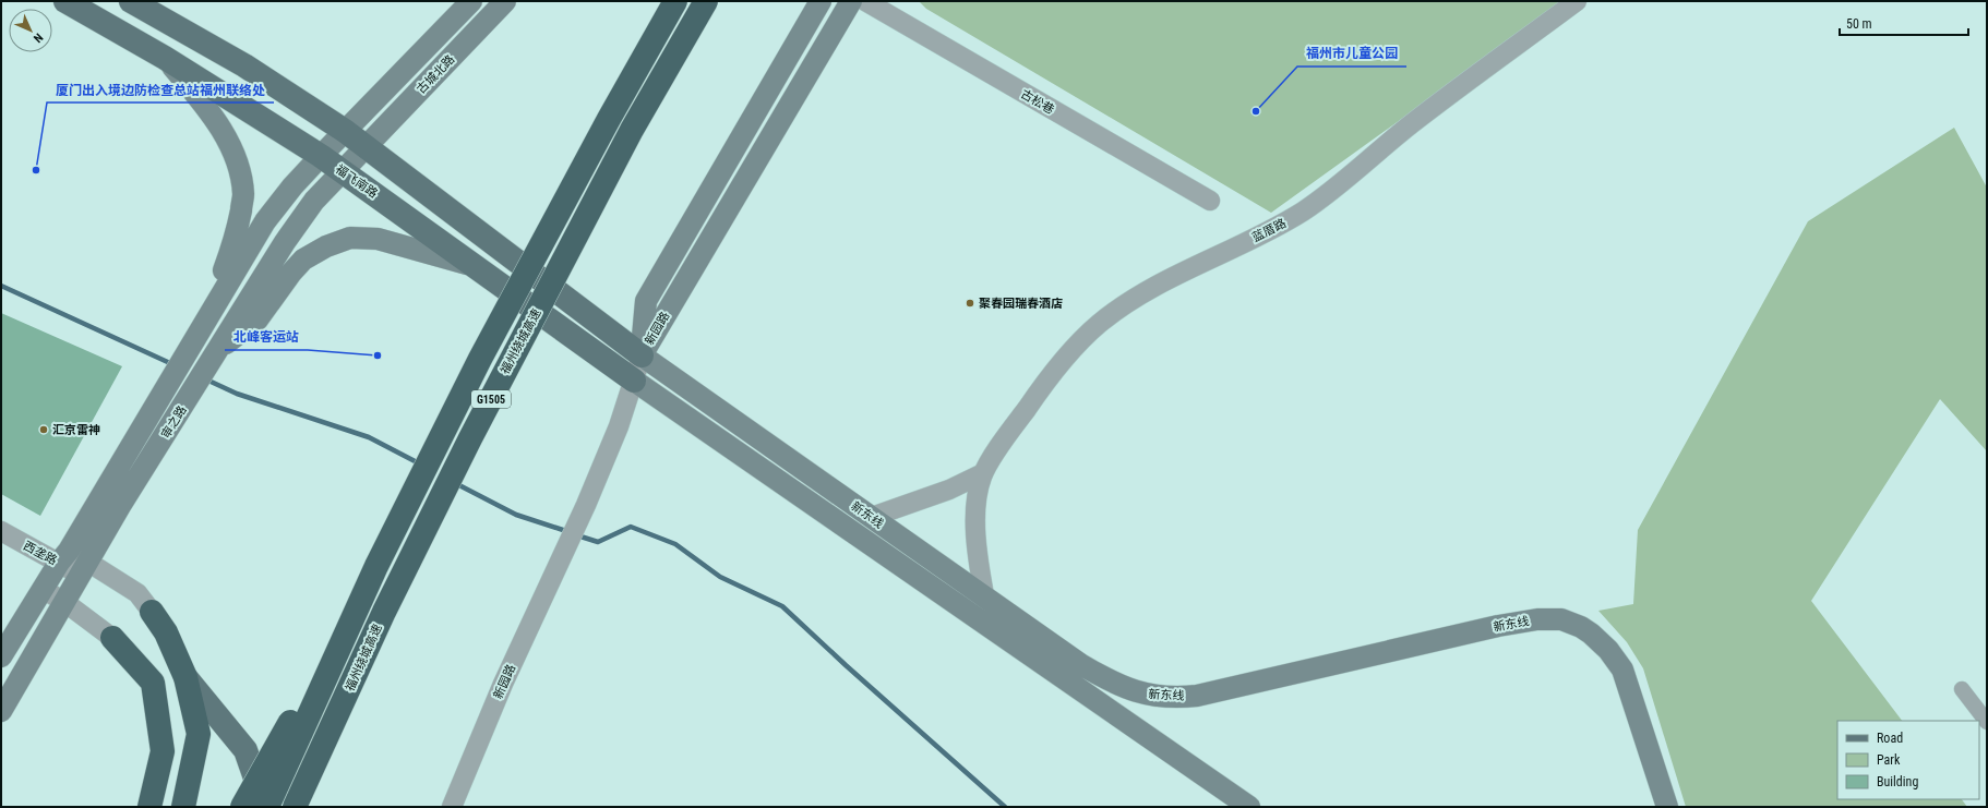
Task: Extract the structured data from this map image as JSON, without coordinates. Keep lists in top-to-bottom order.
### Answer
{
  "streets": {
    "highway": ["福州绕城高速", "G1505"],
    "main road": [
      "古城北路",
      "福飞南路",
      "新园路",
      "审之路",
      "新东线"
    ],
    "street": ["古松巷", "蓝厝路", "西垄路"]
  },
  "crossings": [
    ["古城北路", "审之路"],
    ["福飞南路", "新园路"],
    ["福飞南路", "审之路"],
    ["福飞南路", "新东线"],
    ["新园路", "新东线"],
    ["审之路", "西垄路"]
  ],
  "places": [
    "福州市儿童公园",
    "厦门出入境边防检查总站福州联络处",
    "聚春园瑞春酒店",
    "北峰客运站",
    "汇京雷神"
  ],
  "legend": ["Road", "Park", "Building"],
  "scale_bar": "50 m",
  "north": "bottom right"
}
